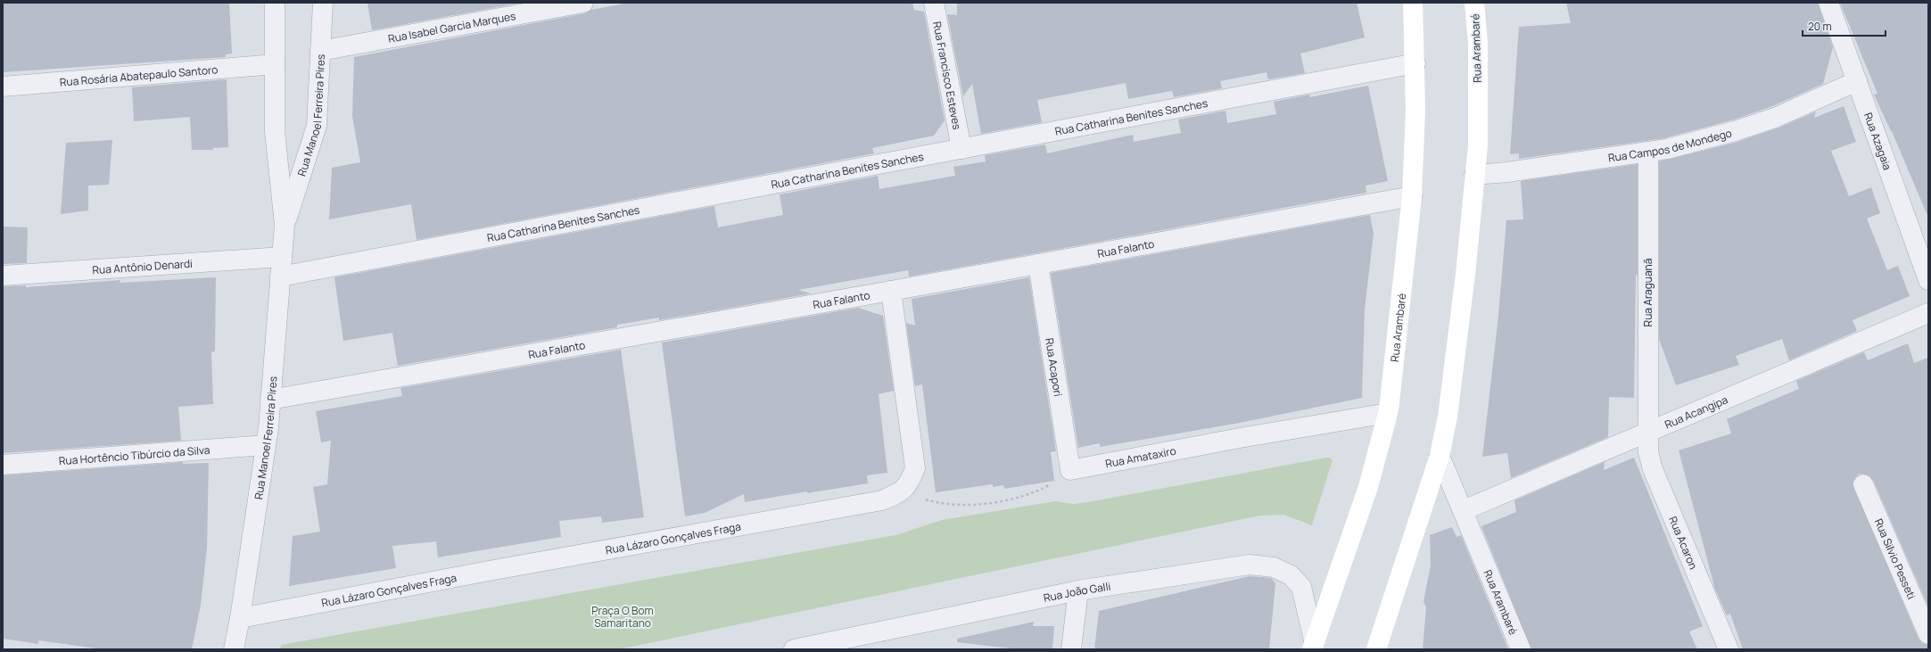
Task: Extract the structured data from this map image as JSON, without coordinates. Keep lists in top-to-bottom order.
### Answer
{
  "streets": {
    "main road": ["Rua Arambaré"],
    "street": [
      "Rua Isabel Garcia Marques",
      "Rua Rosária Abatepaulo Santoro",
      "Rua Francisco Esteves",
      "Rua Manoel Ferreira Pires",
      "Rua Catharina Benites Sanches",
      "Rua Azagaia",
      "Rua Campos de Mondego",
      "Rua Falanto",
      "Rua Antônio Denardi",
      "Rua Araguanã",
      "Rua Acapori",
      "Rua Acangipa",
      "Rua Hortêncio Tibúrcio da Silva",
      "Rua Amataxiro",
      "Rua Lázaro Gonçalves Fraga",
      "Rua Acaron",
      "Rua Silvio Pesseti",
      "Rua João Galli"
    ]
  },
  "crossings": [
    ["Rua Isabel Garcia Marques", "Rua Manoel Ferreira Pires"],
    ["Rua Arambaré", "Rua Catharina Benites Sanches"],
    ["Rua Arambaré", "Rua Campos de Mondego"],
    ["Rua Arambaré", "Rua Falanto"],
    ["Rua Arambaré", "Rua Acangipa"],
    ["Rua Arambaré", "Rua Amataxiro"],
    ["Rua Arambaré", "Rua João Galli"],
    ["Rua Rosária Abatepaulo Santoro", "Rua Manoel Ferreira Pires"],
    ["Rua Francisco Esteves", "Rua Catharina Benites Sanches"],
    ["Rua Manoel Ferreira Pires", "Rua Catharina Benites Sanches"],
    ["Rua Manoel Ferreira Pires", "Rua Falanto"],
    ["Rua Manoel Ferreira Pires", "Rua Antônio Denardi"],
    ["Rua Manoel Ferreira Pires", "Rua Hortêncio Tibúrcio da Silva"],
    ["Rua Manoel Ferreira Pires", "Rua Lázaro Gonçalves Fraga"],
    ["Rua Azagaia", "Rua Campos de Mondego"],
    ["Rua Campos de Mondego", "Rua Araguanã"],
    ["Rua Falanto", "Rua Acapori"],
    ["Rua Araguanã", "Rua Acangipa"],
    ["Rua Araguanã", "Rua Acaron"],
    ["Rua Acapori", "Rua Amataxiro"],
    ["Rua Acangipa", "Rua Acaron"]
  ],
  "parks": ["Praça O Bom Samaritano"],
  "scale_bar": "20 m"
}
